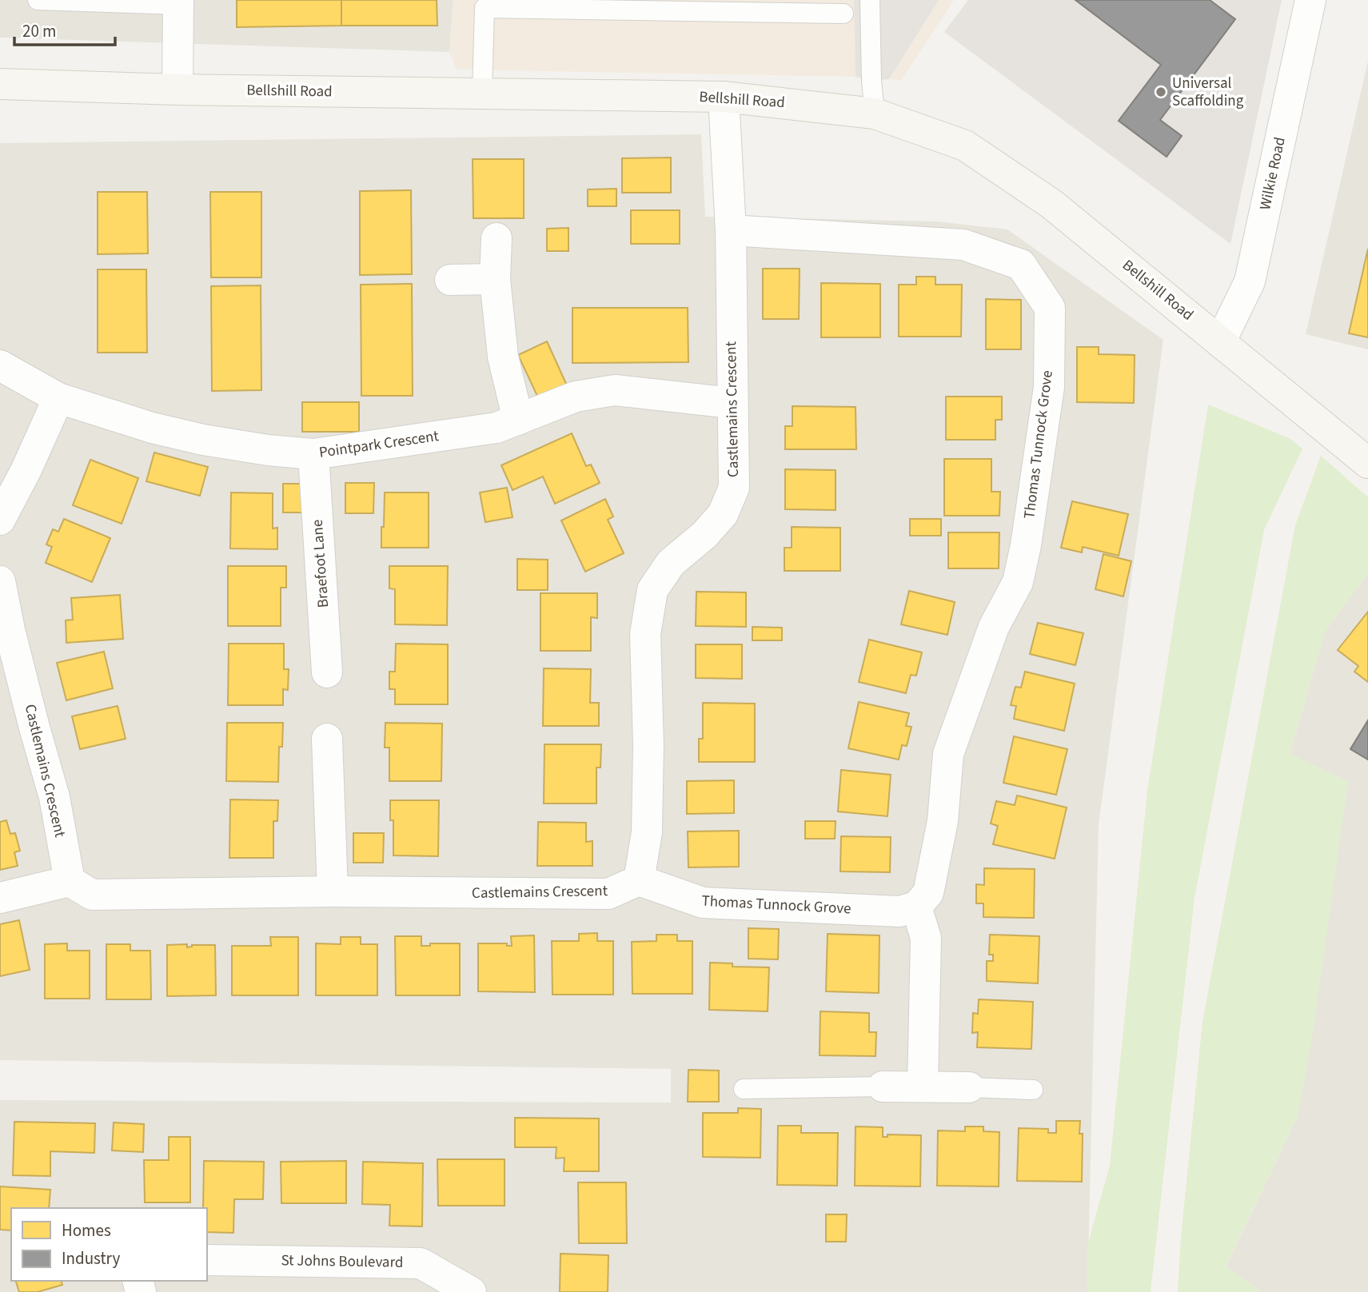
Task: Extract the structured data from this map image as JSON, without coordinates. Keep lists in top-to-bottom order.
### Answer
{
  "streets": {
    "main road": ["Bellshill Road"],
    "street": [
      "Wilkie Road",
      "Castlemains Crescent",
      "Pointpark Crescent",
      "Thomas Tunnock Grove",
      "Braefoot Lane",
      "St Johns Boulevard"
    ]
  },
  "crossings": [
    ["Bellshill Road", "Wilkie Road"],
    ["Bellshill Road", "Castlemains Crescent"],
    ["Castlemains Crescent", "Pointpark Crescent"],
    ["Castlemains Crescent", "Thomas Tunnock Grove"],
    ["Pointpark Crescent", "Braefoot Lane"]
  ],
  "places": ["Universal Scaffolding"],
  "legend": ["Homes", "Industry"],
  "scale_bar": "20 m"
}
